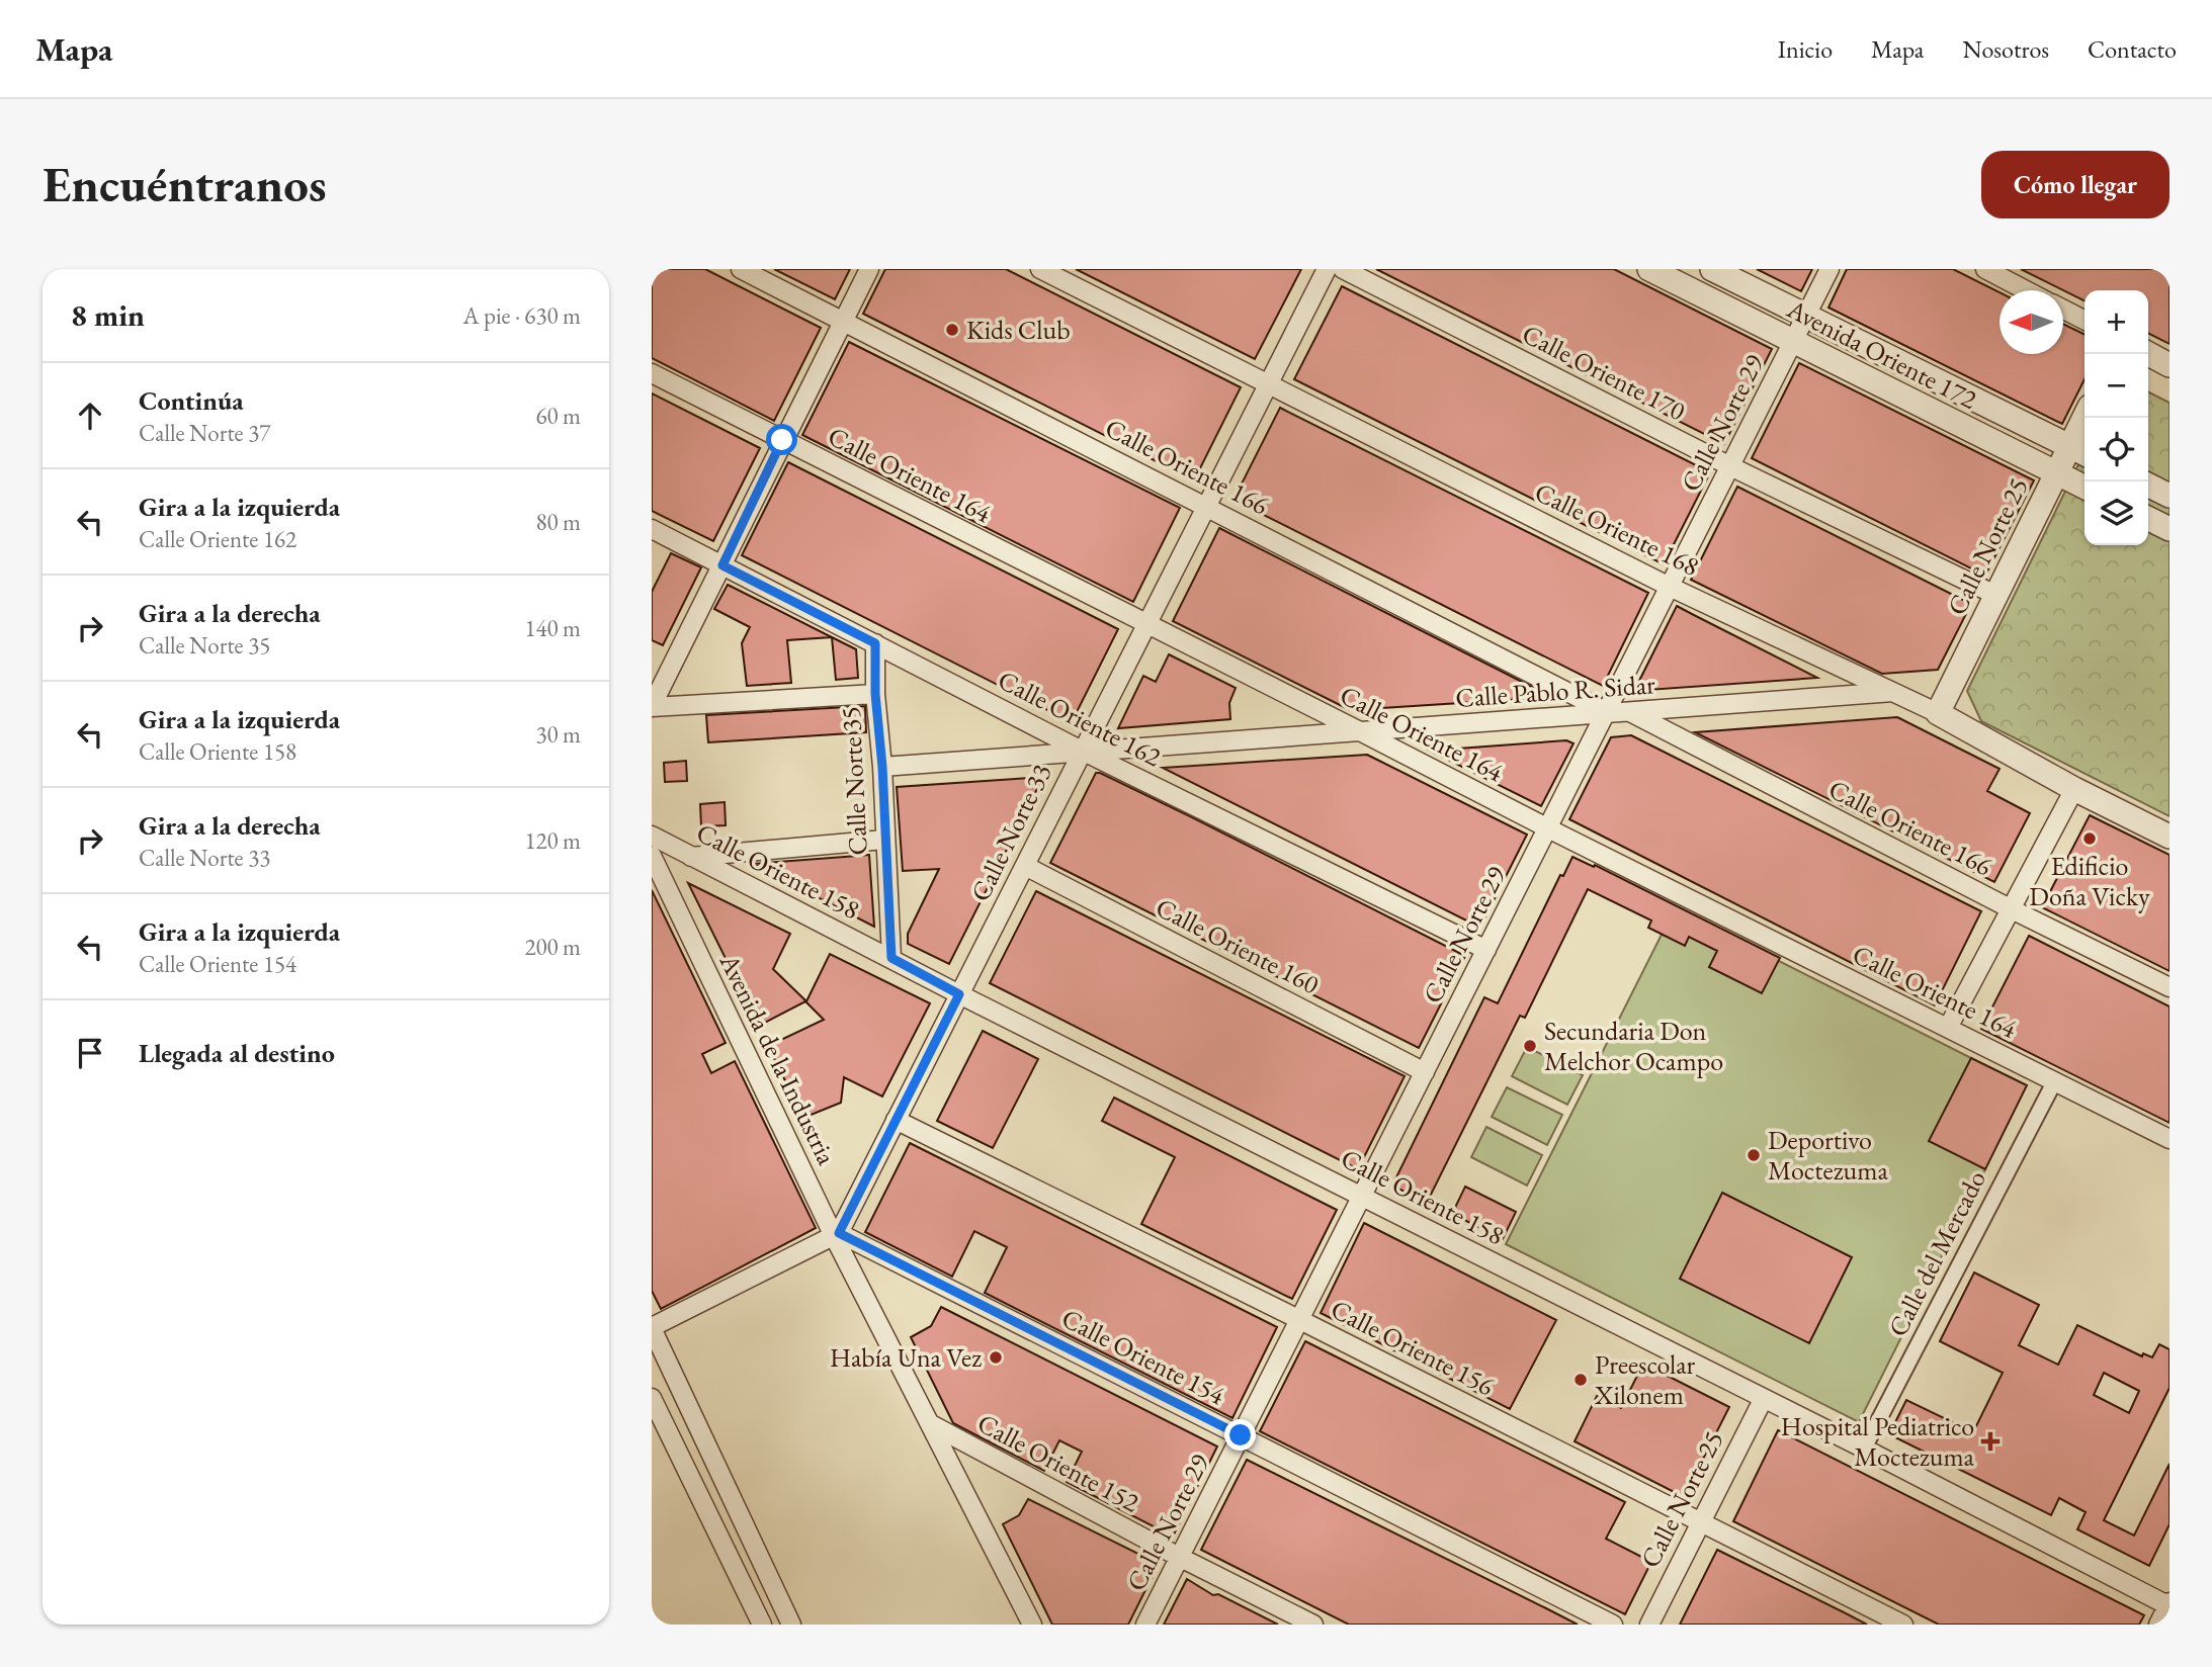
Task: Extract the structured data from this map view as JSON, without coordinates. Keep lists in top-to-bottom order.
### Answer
{
  "streets": {
    "street": [
      "Avenida Oriente 172",
      "Calle Oriente 170",
      "Calle Norte 29",
      "Calle Oriente 166",
      "Calle Oriente 164",
      "Calle Oriente 168",
      "Calle Norte 25",
      "Calle Pablo R. Sidar",
      "Calle Oriente 162",
      "Calle Norte 35",
      "Calle Norte 33",
      "Calle Oriente 158",
      "Calle Oriente 160",
      "Avenida de la Industria",
      "Calle del Mercado",
      "Calle Oriente 156",
      "Calle Oriente 154",
      "Calle Oriente 152"
    ]
  },
  "crossings": [
    ["Avenida Oriente 172", "Calle Norte 29"],
    ["Avenida Oriente 172", "Calle Norte 25"],
    ["Calle Oriente 170", "Calle Norte 29"],
    ["Calle Oriente 170", "Calle Norte 25"],
    ["Calle Norte 29", "Calle Oriente 166"],
    ["Calle Norte 29", "Calle Oriente 164"],
    ["Calle Norte 29", "Calle Oriente 168"],
    ["Calle Norte 29", "Calle Pablo R. Sidar"],
    ["Calle Norte 29", "Calle Oriente 162"],
    ["Calle Norte 29", "Calle Oriente 158"],
    ["Calle Norte 29", "Calle Oriente 160"],
    ["Calle Norte 29", "Calle Oriente 156"],
    ["Calle Norte 29", "Calle Oriente 154"],
    ["Calle Norte 29", "Calle Oriente 152"],
    ["Calle Oriente 166", "Calle Pablo R. Sidar"],
    ["Calle Oriente 166", "Calle Norte 33"],
    ["Calle Oriente 164", "Calle Pablo R. Sidar"],
    ["Calle Oriente 164", "Calle Norte 33"],
    ["Calle Oriente 164", "Calle del Mercado"],
    ["Calle Oriente 168", "Calle Norte 25"],
    ["Calle Oriente 168", "Calle Pablo R. Sidar"],
    ["Calle Oriente 168", "Calle Norte 33"],
    ["Calle Norte 25", "Calle Oriente 158"],
    ["Calle Norte 25", "Calle Oriente 156"],
    ["Calle Pablo R. Sidar", "Calle Oriente 162"],
    ["Calle Pablo R. Sidar", "Calle Norte 35"],
    ["Calle Pablo R. Sidar", "Calle Norte 33"],
    ["Calle Oriente 162", "Calle Norte 35"],
    ["Calle Oriente 162", "Calle Norte 33"],
    ["Calle Norte 35", "Calle Oriente 158"],
    ["Calle Norte 33", "Calle Oriente 158"],
    ["Calle Norte 33", "Calle Oriente 160"],
    ["Calle Norte 33", "Avenida de la Industria"],
    ["Calle Norte 33", "Calle Oriente 156"],
    ["Calle Norte 33", "Calle Oriente 154"],
    ["Calle Oriente 158", "Calle del Mercado"],
    ["Avenida de la Industria", "Calle Oriente 154"],
    ["Avenida de la Industria", "Calle Oriente 152"]
  ],
  "places": {
    "other": [
      "Kids Club",
      "Edificio Doña Vicky",
      "Secundaria Don Melchor Ocampo",
      "Deportivo Moctezuma",
      "Había Una Vez",
      "Preescolar Xilonem"
    ],
    "health": ["Hospital Pediatrico Moctezuma"]
  },
  "north": "left",
  "page": {
    "header": "Mapa",
    "nav": [
      "Inicio",
      "Mapa",
      "Nosotros",
      "Contacto"
    ],
    "buttons": "Cómo llegar",
    "title": "Encuéntranos",
    "heading": ["8 min", "A pie · 630 m"],
    "map_buttons": ["+", "−"],
    "list": [
      ["Continúa", "Calle Norte 37", "60 m"],
      ["Gira a la izquierda", "Calle Oriente 162", "80 m"],
      ["Gira a la derecha", "Calle Norte 35", "140 m"],
      ["Gira a la izquierda", "Calle Oriente 158", "30 m"],
      ["Gira a la derecha", "Calle Norte 33", "120 m"],
      ["Gira a la izquierda", "Calle Oriente 154", "200 m"],
      "Llegada al destino"
    ]
  }
}
